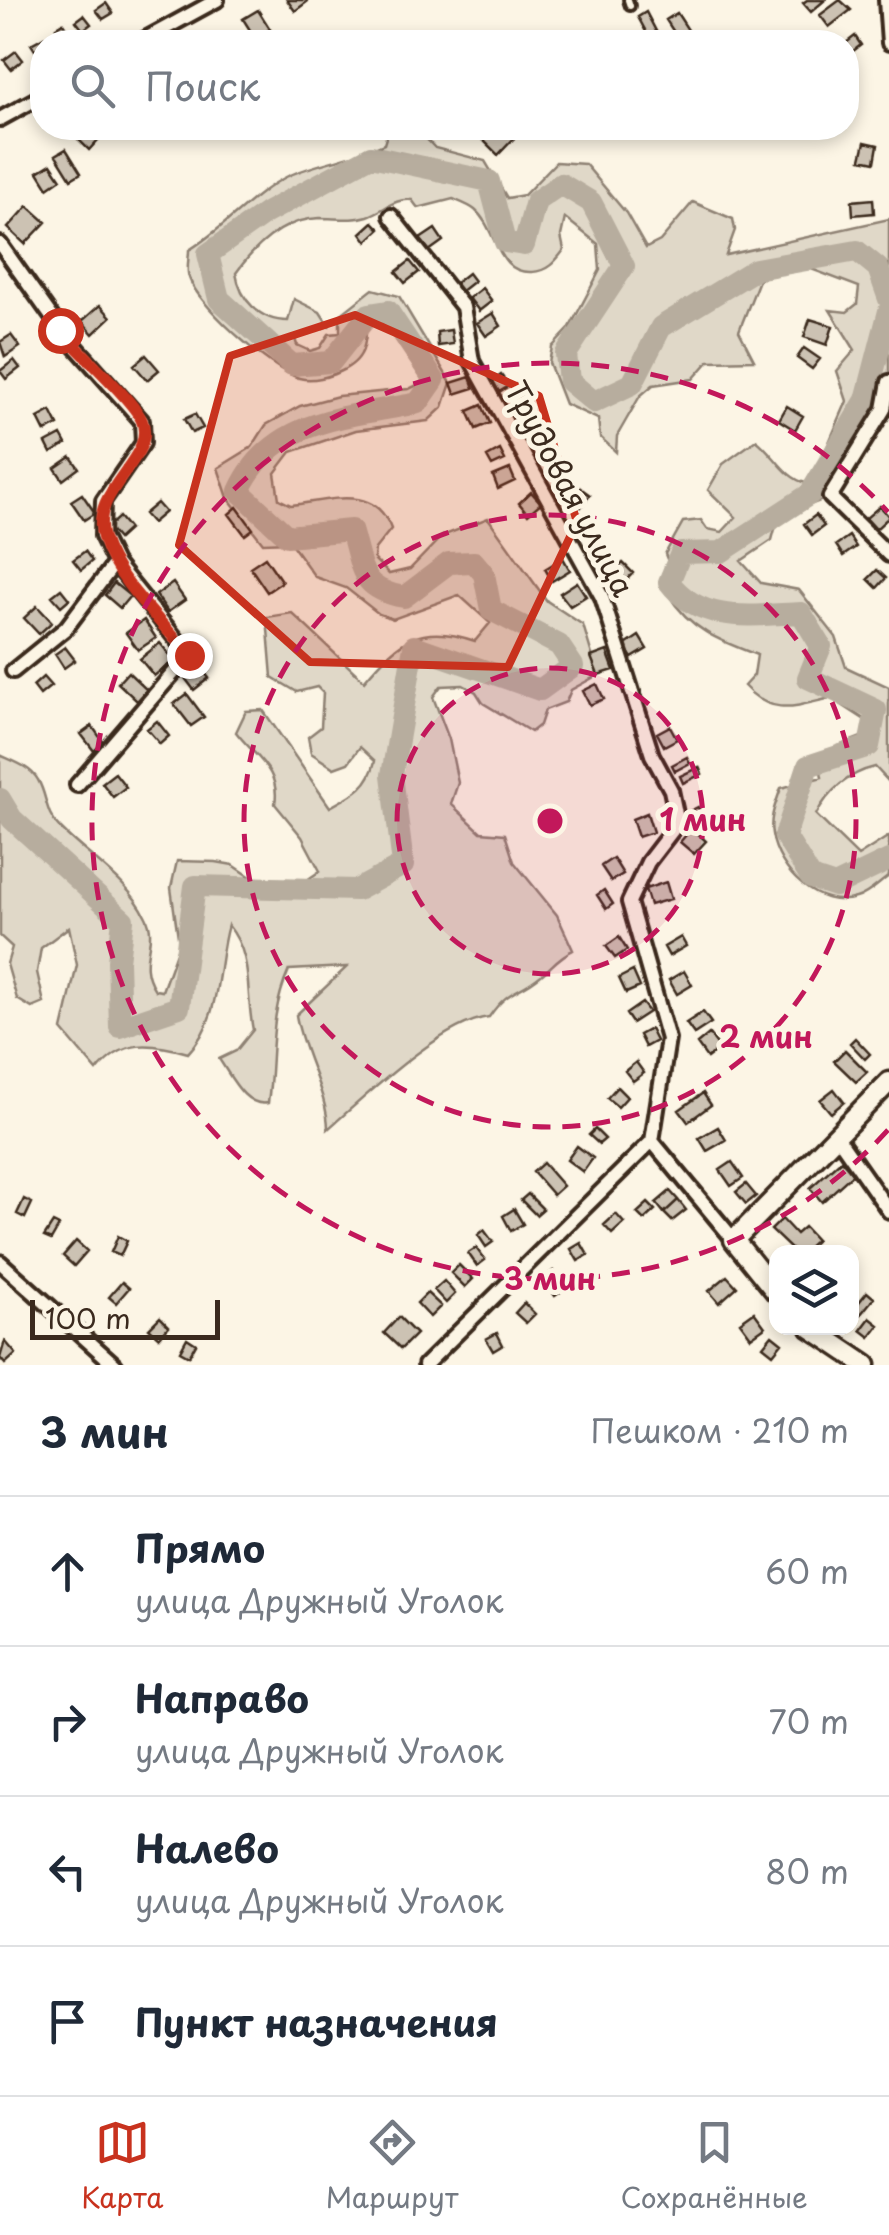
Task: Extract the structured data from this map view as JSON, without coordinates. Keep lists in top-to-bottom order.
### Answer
{
  "streets": {
    "street": ["Трудовая улица"]
  },
  "scale_bar": "100 m",
  "page": {
    "search": "Поиск",
    "scale": "100 m",
    "heading": ["3 мин", "Пешком · 210 m"],
    "list": [
      ["Прямо", "улица Дружный Уголок", "60 m"],
      ["Направо", "улица Дружный Уголок", "70 m"],
      ["Налево", "улица Дружный Уголок", "80 m"],
      "Пункт назначения"
    ],
    "nav": ["Карта", "Маршрут", "Сохранённые"]
  },
  "rings": ["1 мин", "2 мин", "3 мин"]
}
